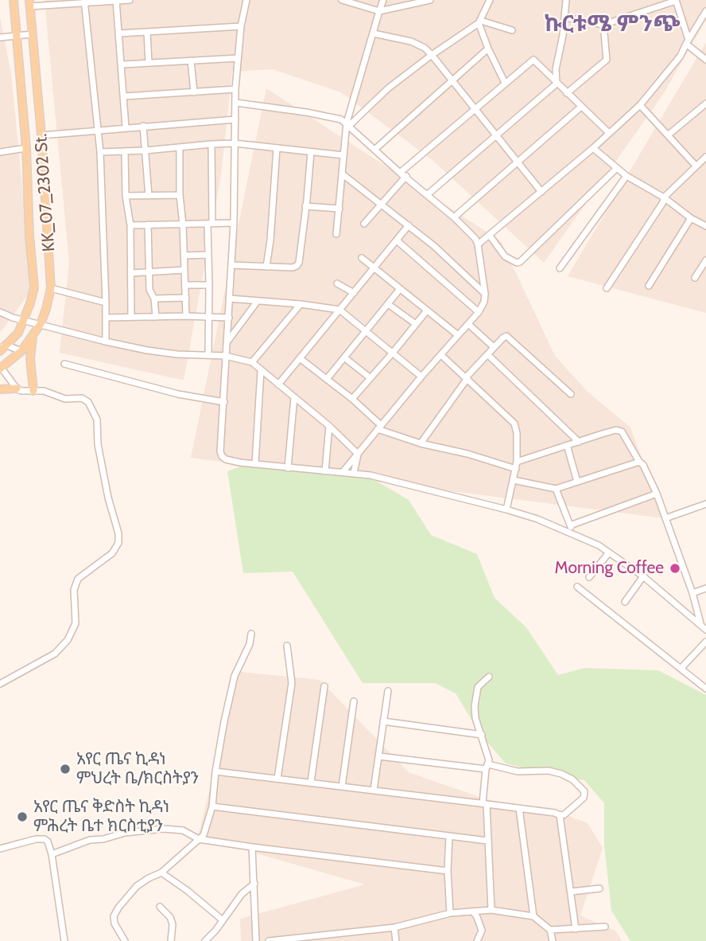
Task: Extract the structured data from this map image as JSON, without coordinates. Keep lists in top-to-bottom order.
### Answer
{
  "streets": {
    "main road": ["KK_07_2302 St."]
  },
  "districts": ["ኩርቱሜ ምንጭ"],
  "places": ["Morning Coffee", "አየር ጤና ኪዳነ ምህረት ቤ/ክርስትያን", "አየር ጤና ቅድስት ኪዳነ ምሕረት ቤተ ክርስቲያን"]
}
